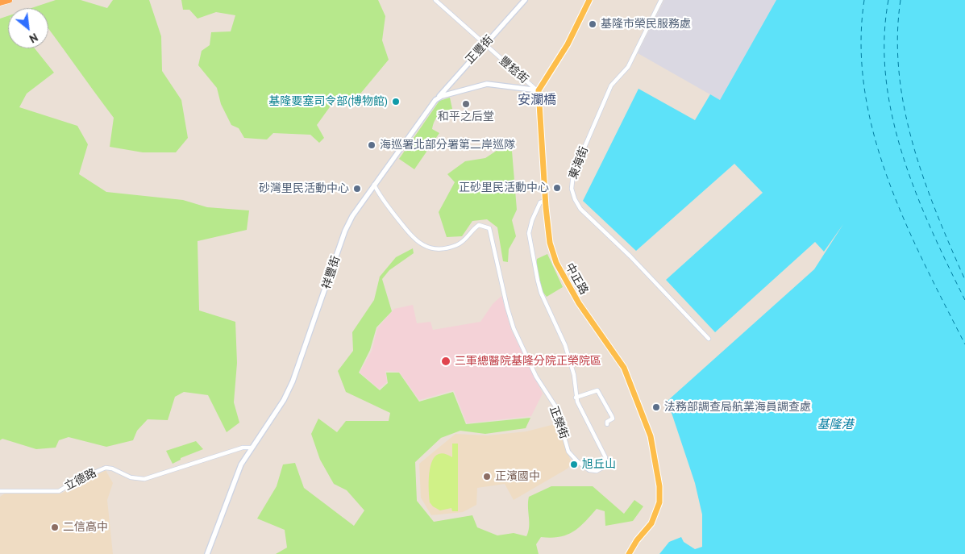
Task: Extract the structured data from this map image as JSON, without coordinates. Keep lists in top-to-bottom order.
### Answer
{
  "streets": {
    "main road": ["中正路"],
    "street": [
      "正豐街",
      "豐稔街",
      "東海街",
      "祥豐街",
      "正榮街",
      "立德路"
    ]
  },
  "crossings": [
    ["正豐街", "豐稔街"],
    ["正豐街", "祥豐街"],
    ["豐稔街", "祥豐街"],
    ["豐稔街", "中正路"],
    ["祥豐街", "中正路"],
    ["祥豐街", "正榮街"],
    ["祥豐街", "立德路"],
    ["中正路", "正榮街"]
  ],
  "districts": ["安瀾橋"],
  "water": ["基隆港"],
  "places": [
    "基隆市榮民服務處",
    "基隆要塞司令部(博物館)",
    "和平之后堂",
    "海巡署北部分署第二岸巡隊",
    "正砂里民活動中心",
    "砂灣里民活動中心",
    "三軍總醫院基隆分院正榮院區",
    "法務部調查局航業海員調查處",
    "旭丘山",
    "正濱國中",
    "二信高中"
  ],
  "north": "bottom right"
}
